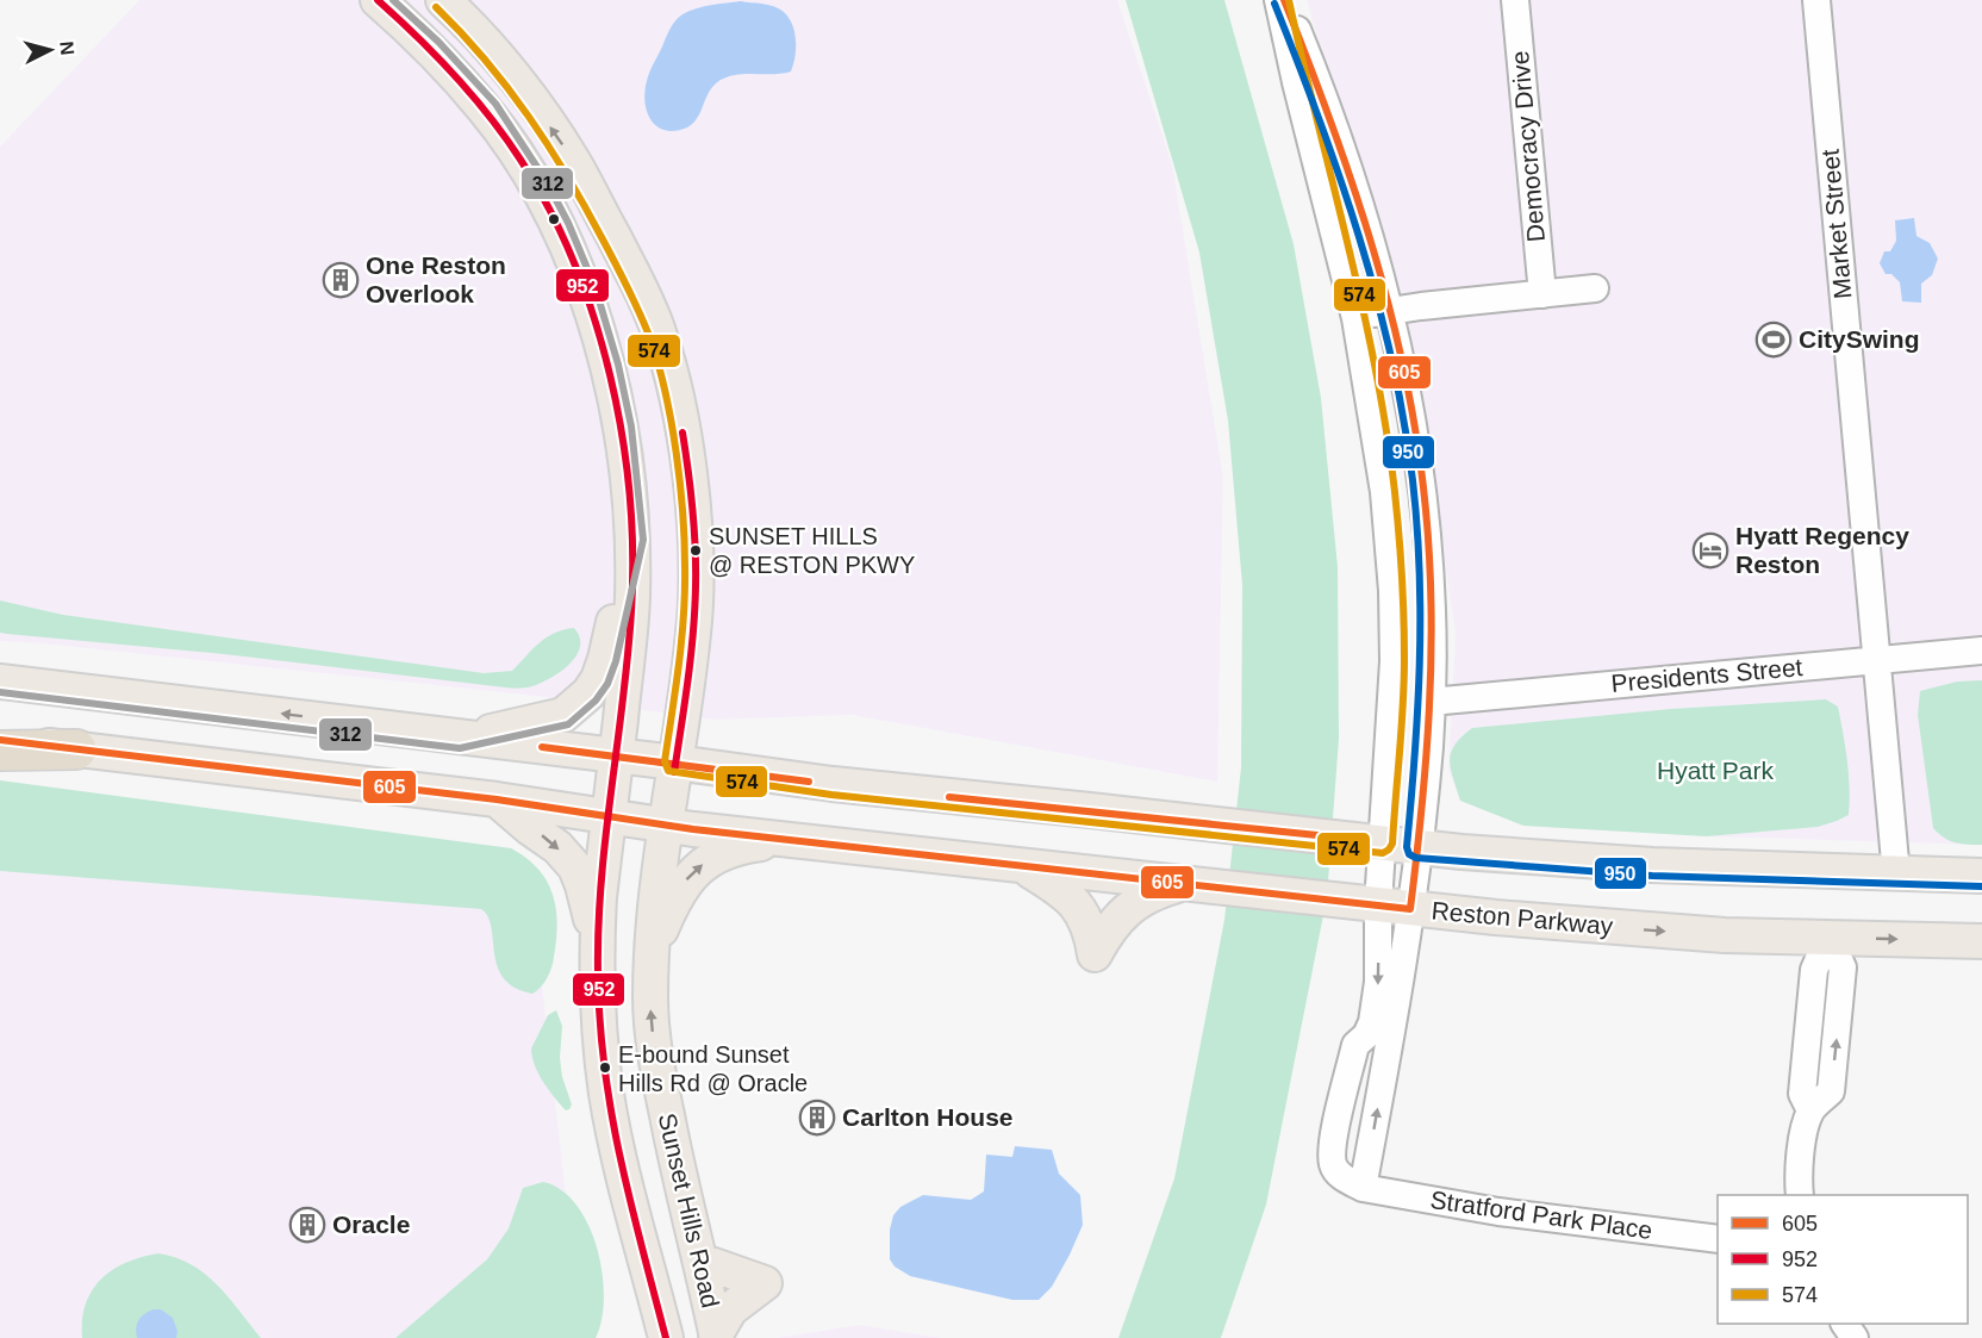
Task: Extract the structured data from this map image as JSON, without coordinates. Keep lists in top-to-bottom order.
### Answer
{
  "streets": {
    "main road": ["Reston Parkway", "Sunset Hills Road"],
    "street": [
      "Democracy Drive",
      "Market Street",
      "Presidents Street",
      "Stratford Park Place"
    ]
  },
  "crossings": [
    ["Market Street", "Presidents Street"],
    ["Reston Parkway", "Sunset Hills Road"],
    ["Reston Parkway", "Stratford Park Place"]
  ],
  "parks": ["Hyatt Park"],
  "places": {
    "building": ["One Reston Overlook", "Carlton House", "Oracle"],
    "sports": ["CitySwing"],
    "other": ["SUNSET HILLS @ RESTON PKWY", "E-bound Sunset Hills Rd @ Oracle"],
    "hotel": ["Hyatt Regency Reston"]
  },
  "lines": [
    "transit line 605",
    "transit line 952",
    "transit line 574",
    "transit line 312",
    "transit line 950"
  ],
  "legend": ["605", "952", "574"],
  "north": "right"
}
